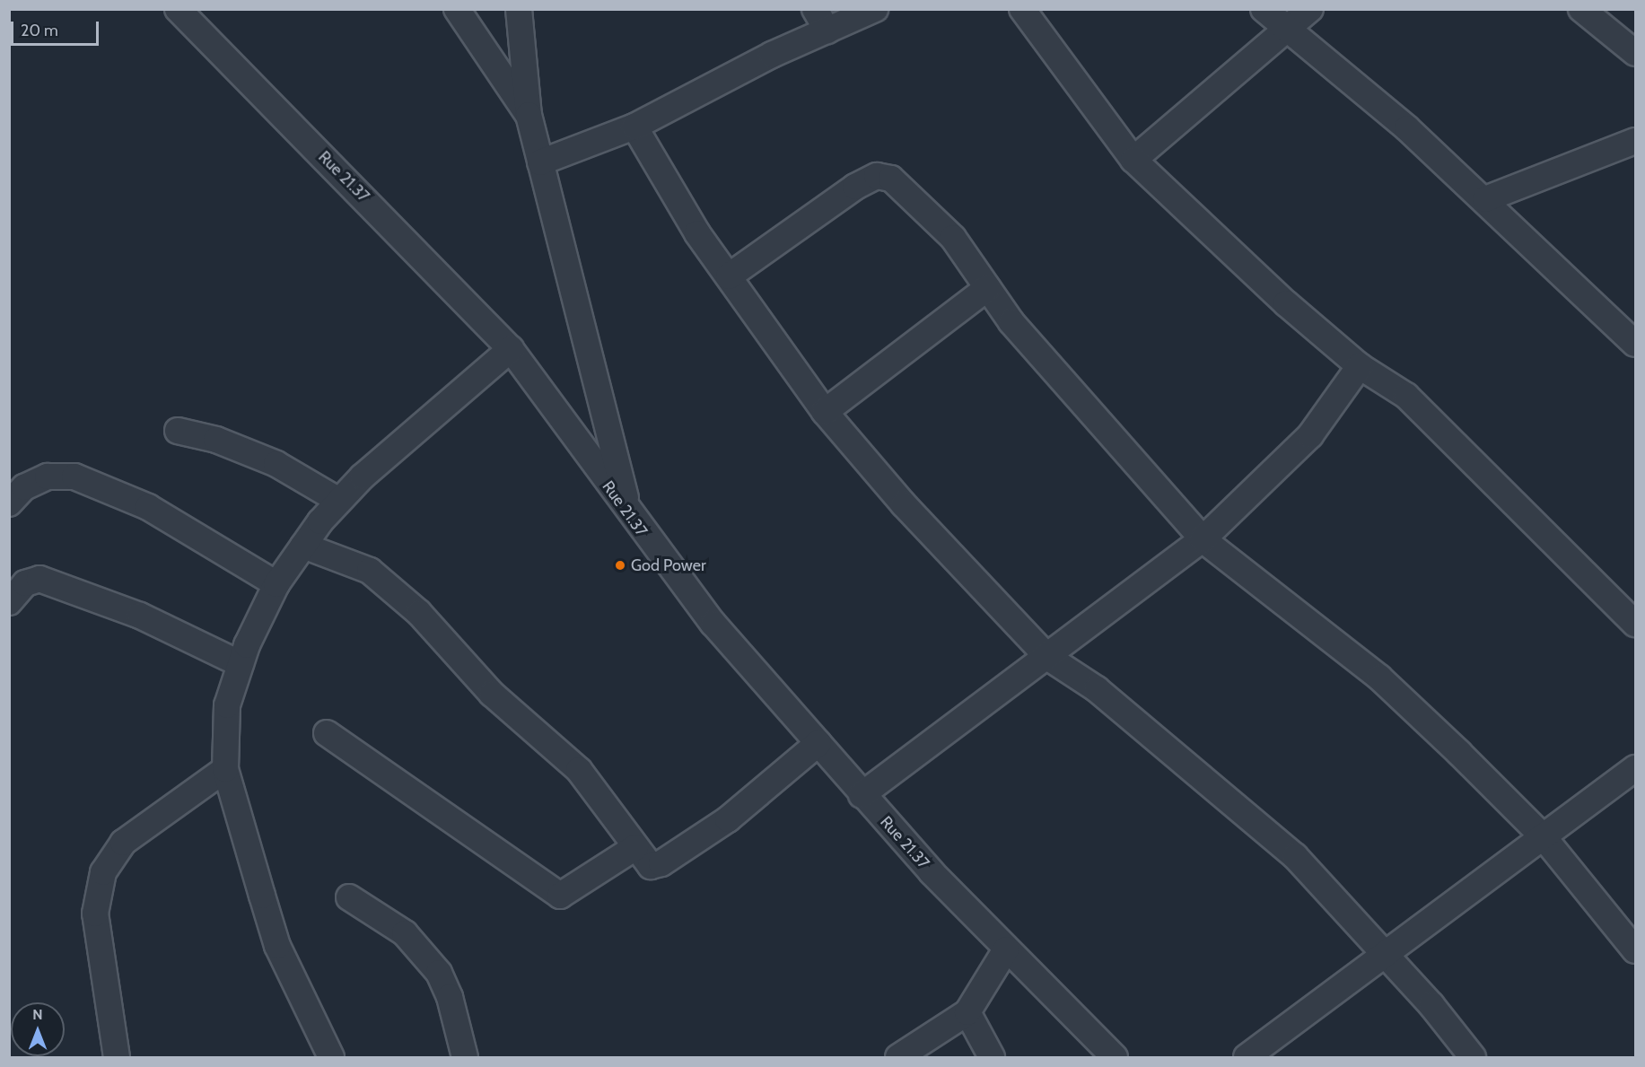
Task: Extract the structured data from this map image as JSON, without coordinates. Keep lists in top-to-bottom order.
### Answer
{
  "streets": {
    "street": ["Rue 21.37"]
  },
  "places": ["God Power"],
  "scale_bar": "20 m",
  "north": "top"
}
